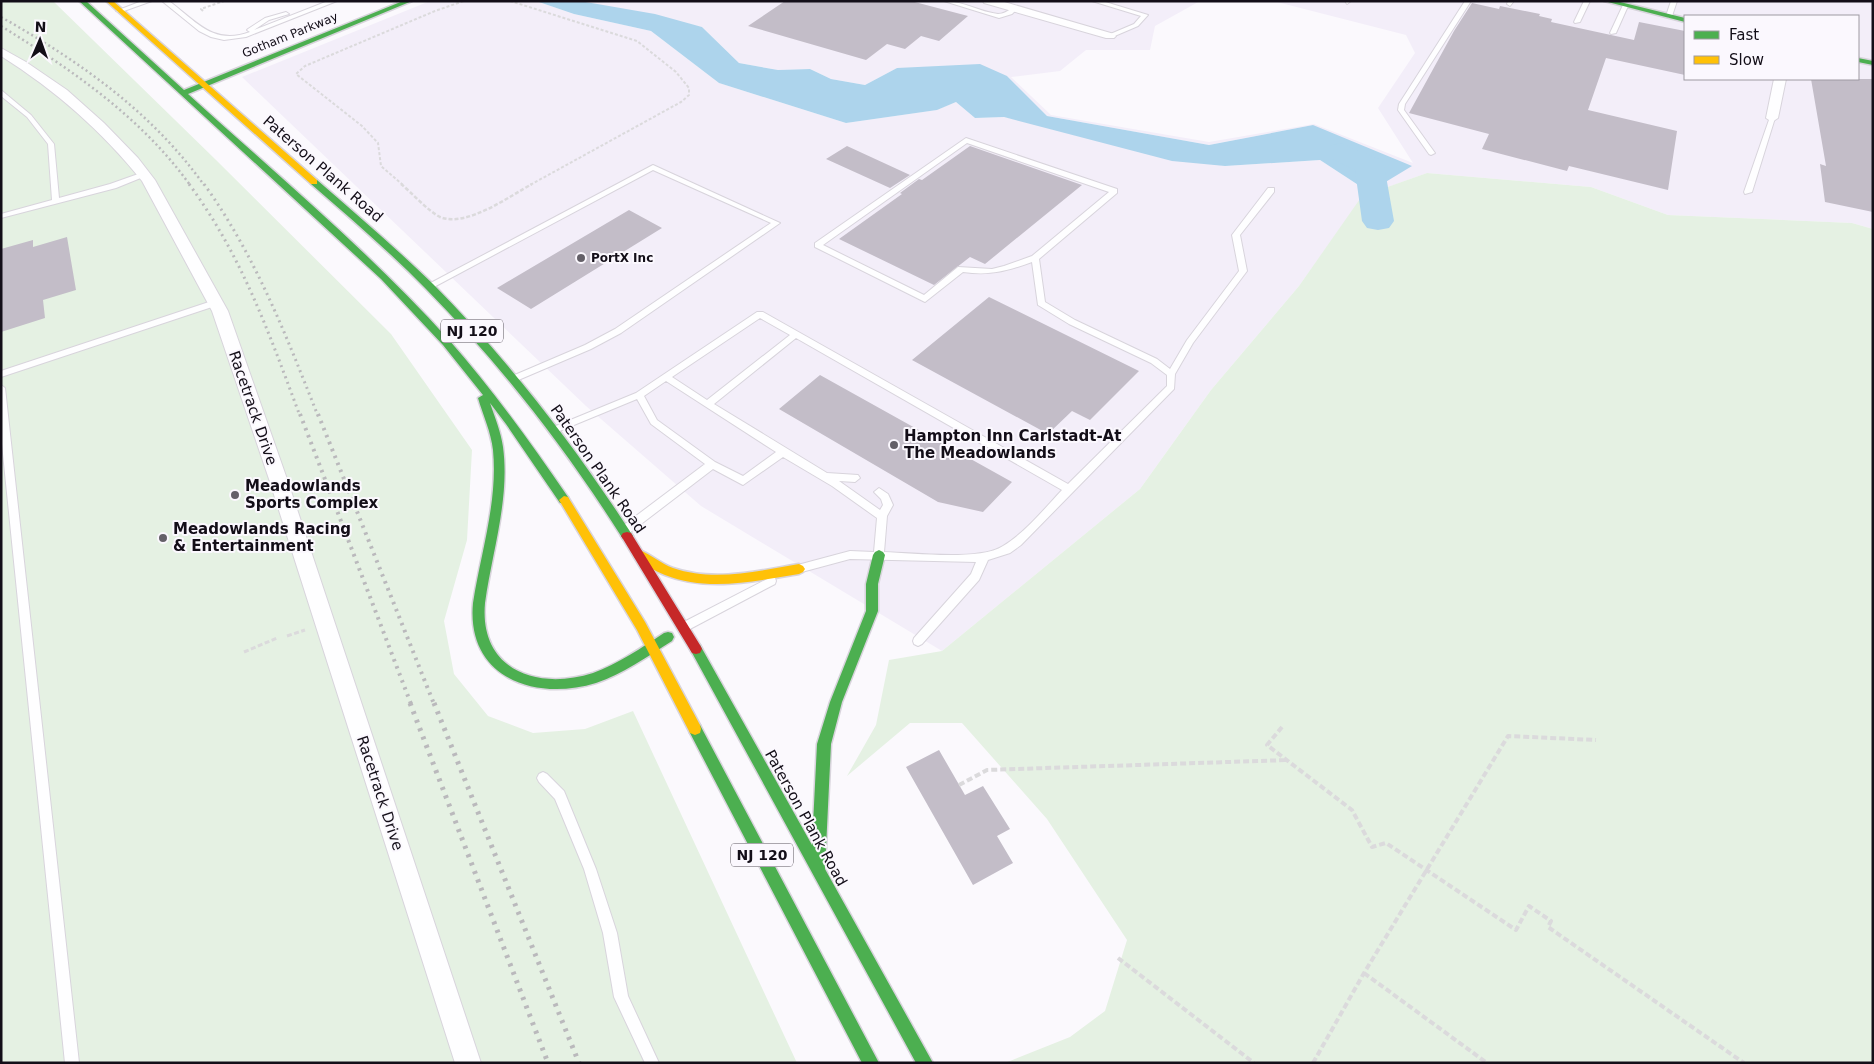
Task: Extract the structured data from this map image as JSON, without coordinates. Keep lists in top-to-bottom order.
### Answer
{
  "streets": {
    "main road": ["Gotham Parkway", "Paterson Plank Road", "NJ 120"],
    "street": ["Racetrack Drive"]
  },
  "crossings": [
    ["Gotham Parkway", "Paterson Plank Road"],
    ["Gotham Parkway", "NJ 120"]
  ],
  "places": [
    "PortX Inc",
    "Hampton Inn Carlstadt-At The Meadowlands",
    "Meadowlands Sports Complex",
    "Meadowlands Racing & Entertainment"
  ],
  "legend": ["Fast", "Slow"],
  "north": "top"
}
